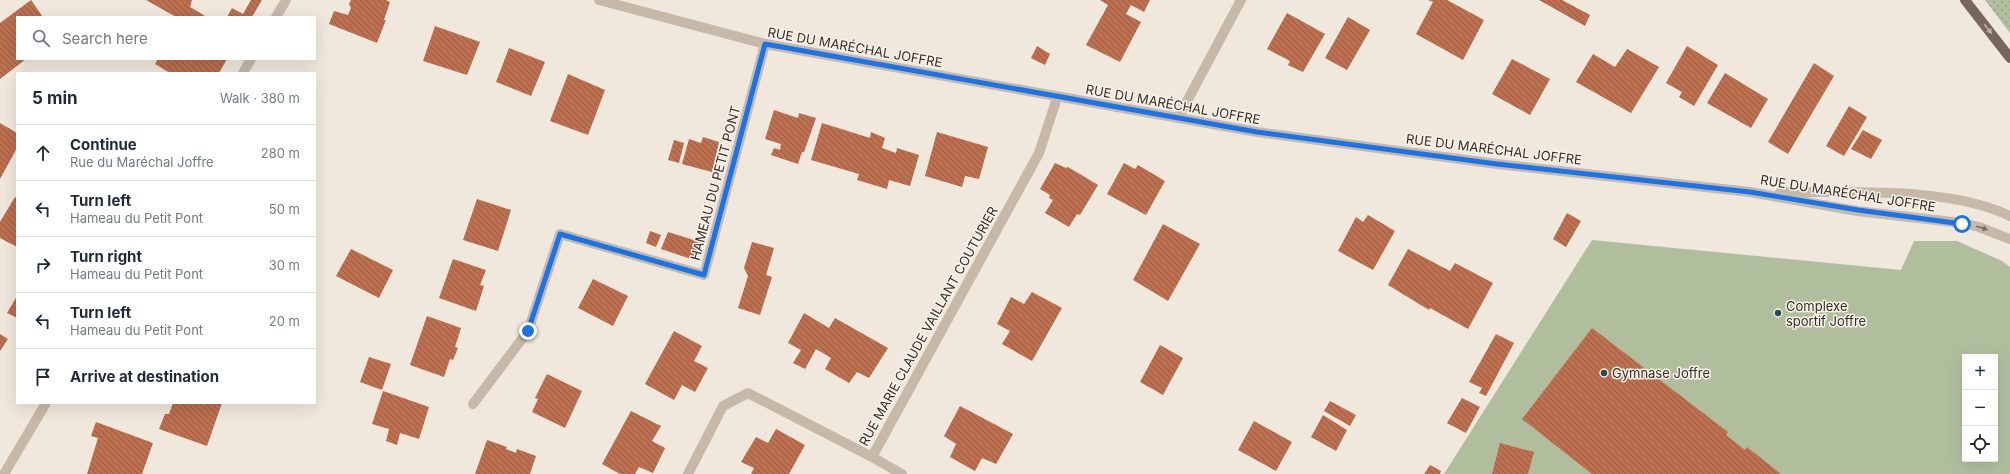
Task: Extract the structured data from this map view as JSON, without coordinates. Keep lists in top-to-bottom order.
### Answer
{
  "streets": {
    "street": ["RUE DU MARÉCHAL JOFFRE", "HAMEAU DU PETIT PONT", "RUE MARIE CLAUDE VAILLANT COUTURIER"]
  },
  "crossings": [
    ["RUE DU MARÉCHAL JOFFRE", "HAMEAU DU PETIT PONT"],
    ["RUE DU MARÉCHAL JOFFRE", "RUE MARIE CLAUDE VAILLANT COUTURIER"]
  ],
  "places": ["Complexe sportif Joffre", "Gymnase Joffre"],
  "page": {
    "search": "Search here",
    "heading": ["5 min", "Walk · 380 m"],
    "list": [
      ["Continue", "Rue du Maréchal Joffre", "280 m"],
      ["Turn left", "Hameau du Petit Pont", "50 m"],
      ["Turn right", "Hameau du Petit Pont", "30 m"],
      ["Turn left", "Hameau du Petit Pont", "20 m"],
      "Arrive at destination"
    ],
    "map_buttons": ["+", "−"]
  }
}
